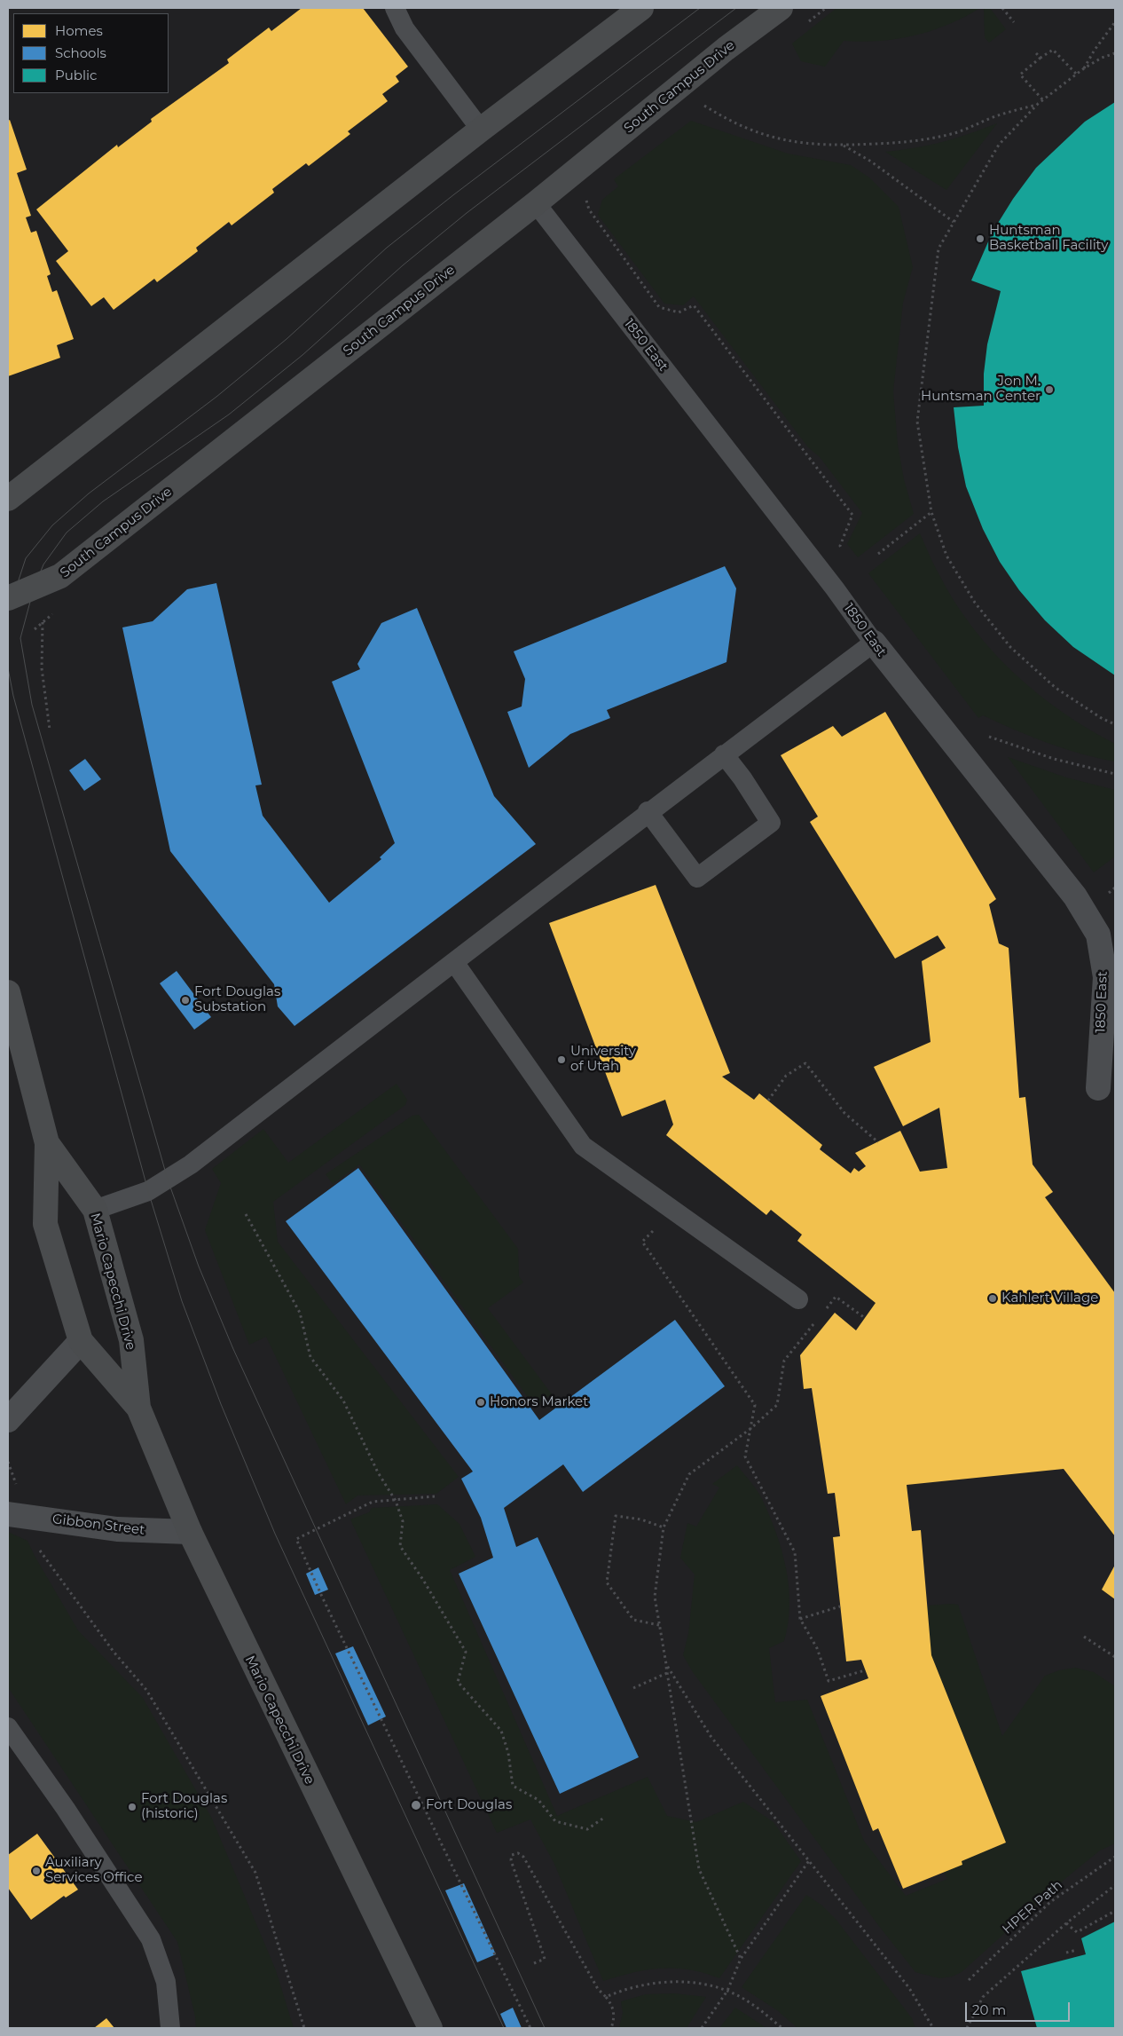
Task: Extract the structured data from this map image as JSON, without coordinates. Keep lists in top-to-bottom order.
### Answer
{
  "streets": {
    "street": [
      "South Campus Drive",
      "1850 East",
      "Mario Capecchi Drive",
      "Gibbon Street"
    ],
    "path": ["HPER Path"]
  },
  "crossings": [
    ["South Campus Drive", "1850 East"],
    ["Mario Capecchi Drive", "Gibbon Street"]
  ],
  "places": [
    "Huntsman Basketball Facility",
    "Jon M. Huntsman Center",
    "Fort Douglas Substation",
    "University of Utah",
    "Kahlert Village",
    "Honors Market",
    "Fort Douglas",
    "Fort Douglas (historic)",
    "Auxiliary Services Office"
  ],
  "legend": ["Homes", "Schools", "Public"],
  "scale_bar": "20 m"
}
